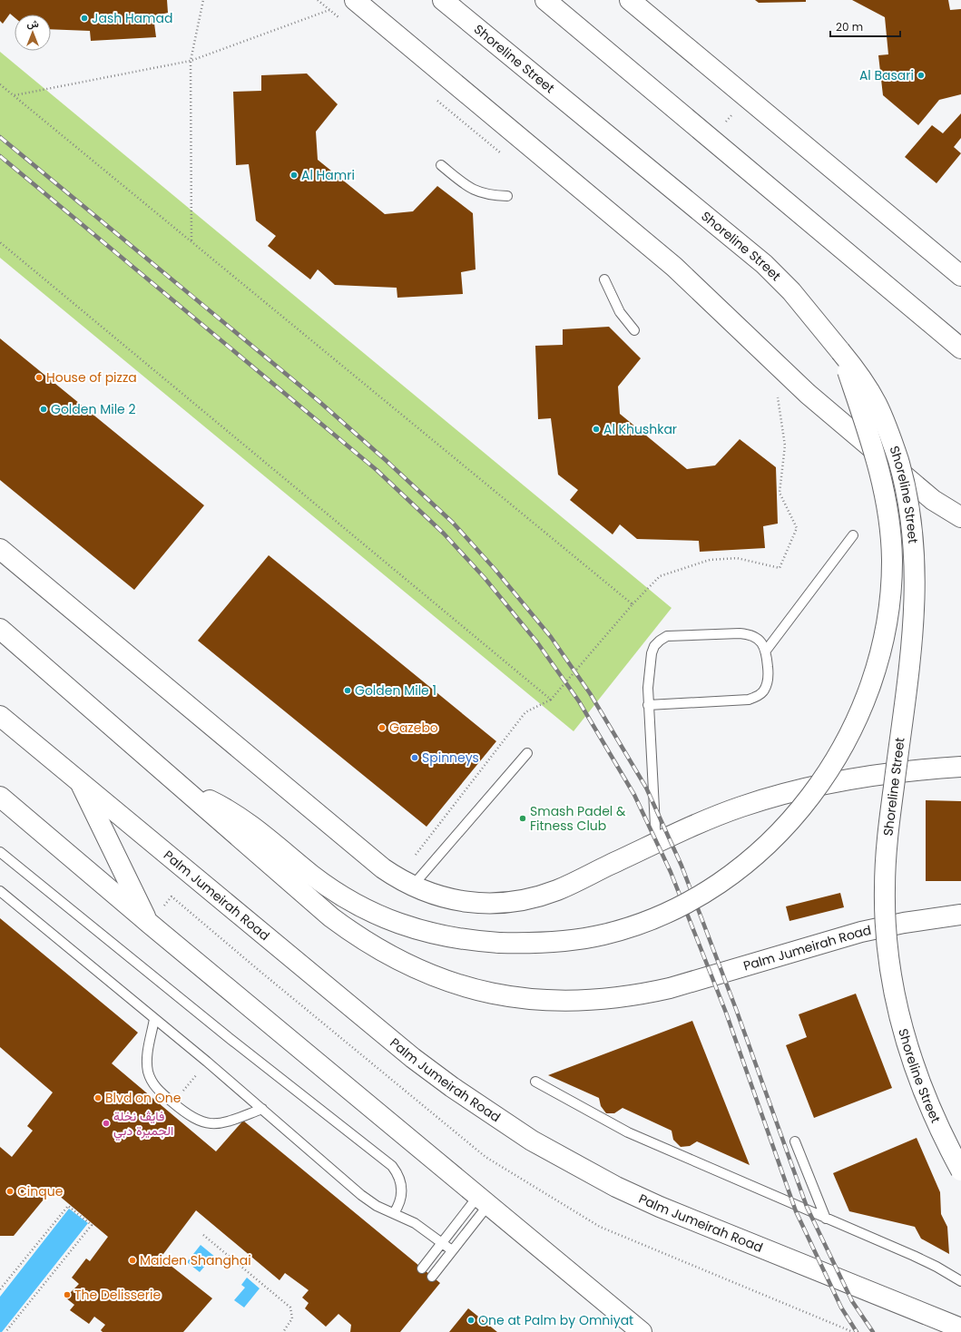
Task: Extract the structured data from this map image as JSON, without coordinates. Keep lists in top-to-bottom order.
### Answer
{
  "streets": {
    "main road": ["Shoreline Street", "Palm Jumeirah Road"]
  },
  "places": [
    "Jash Hamad",
    "Al Basari",
    "Al Hamri",
    "House of pizza",
    "Golden Mile 2",
    "Al Khushkar",
    "Golden Mile 1",
    "Gazebo",
    "Spinneys",
    "Smash Padel & Fitness Club",
    "Blvd on One",
    "فايڤ نخلة الجميرة دبي",
    "Cinque",
    "Maiden Shanghai",
    "The Delisserie",
    "One at Palm by Omniyat"
  ],
  "scale_bar": "20 m",
  "north": "top"
}
